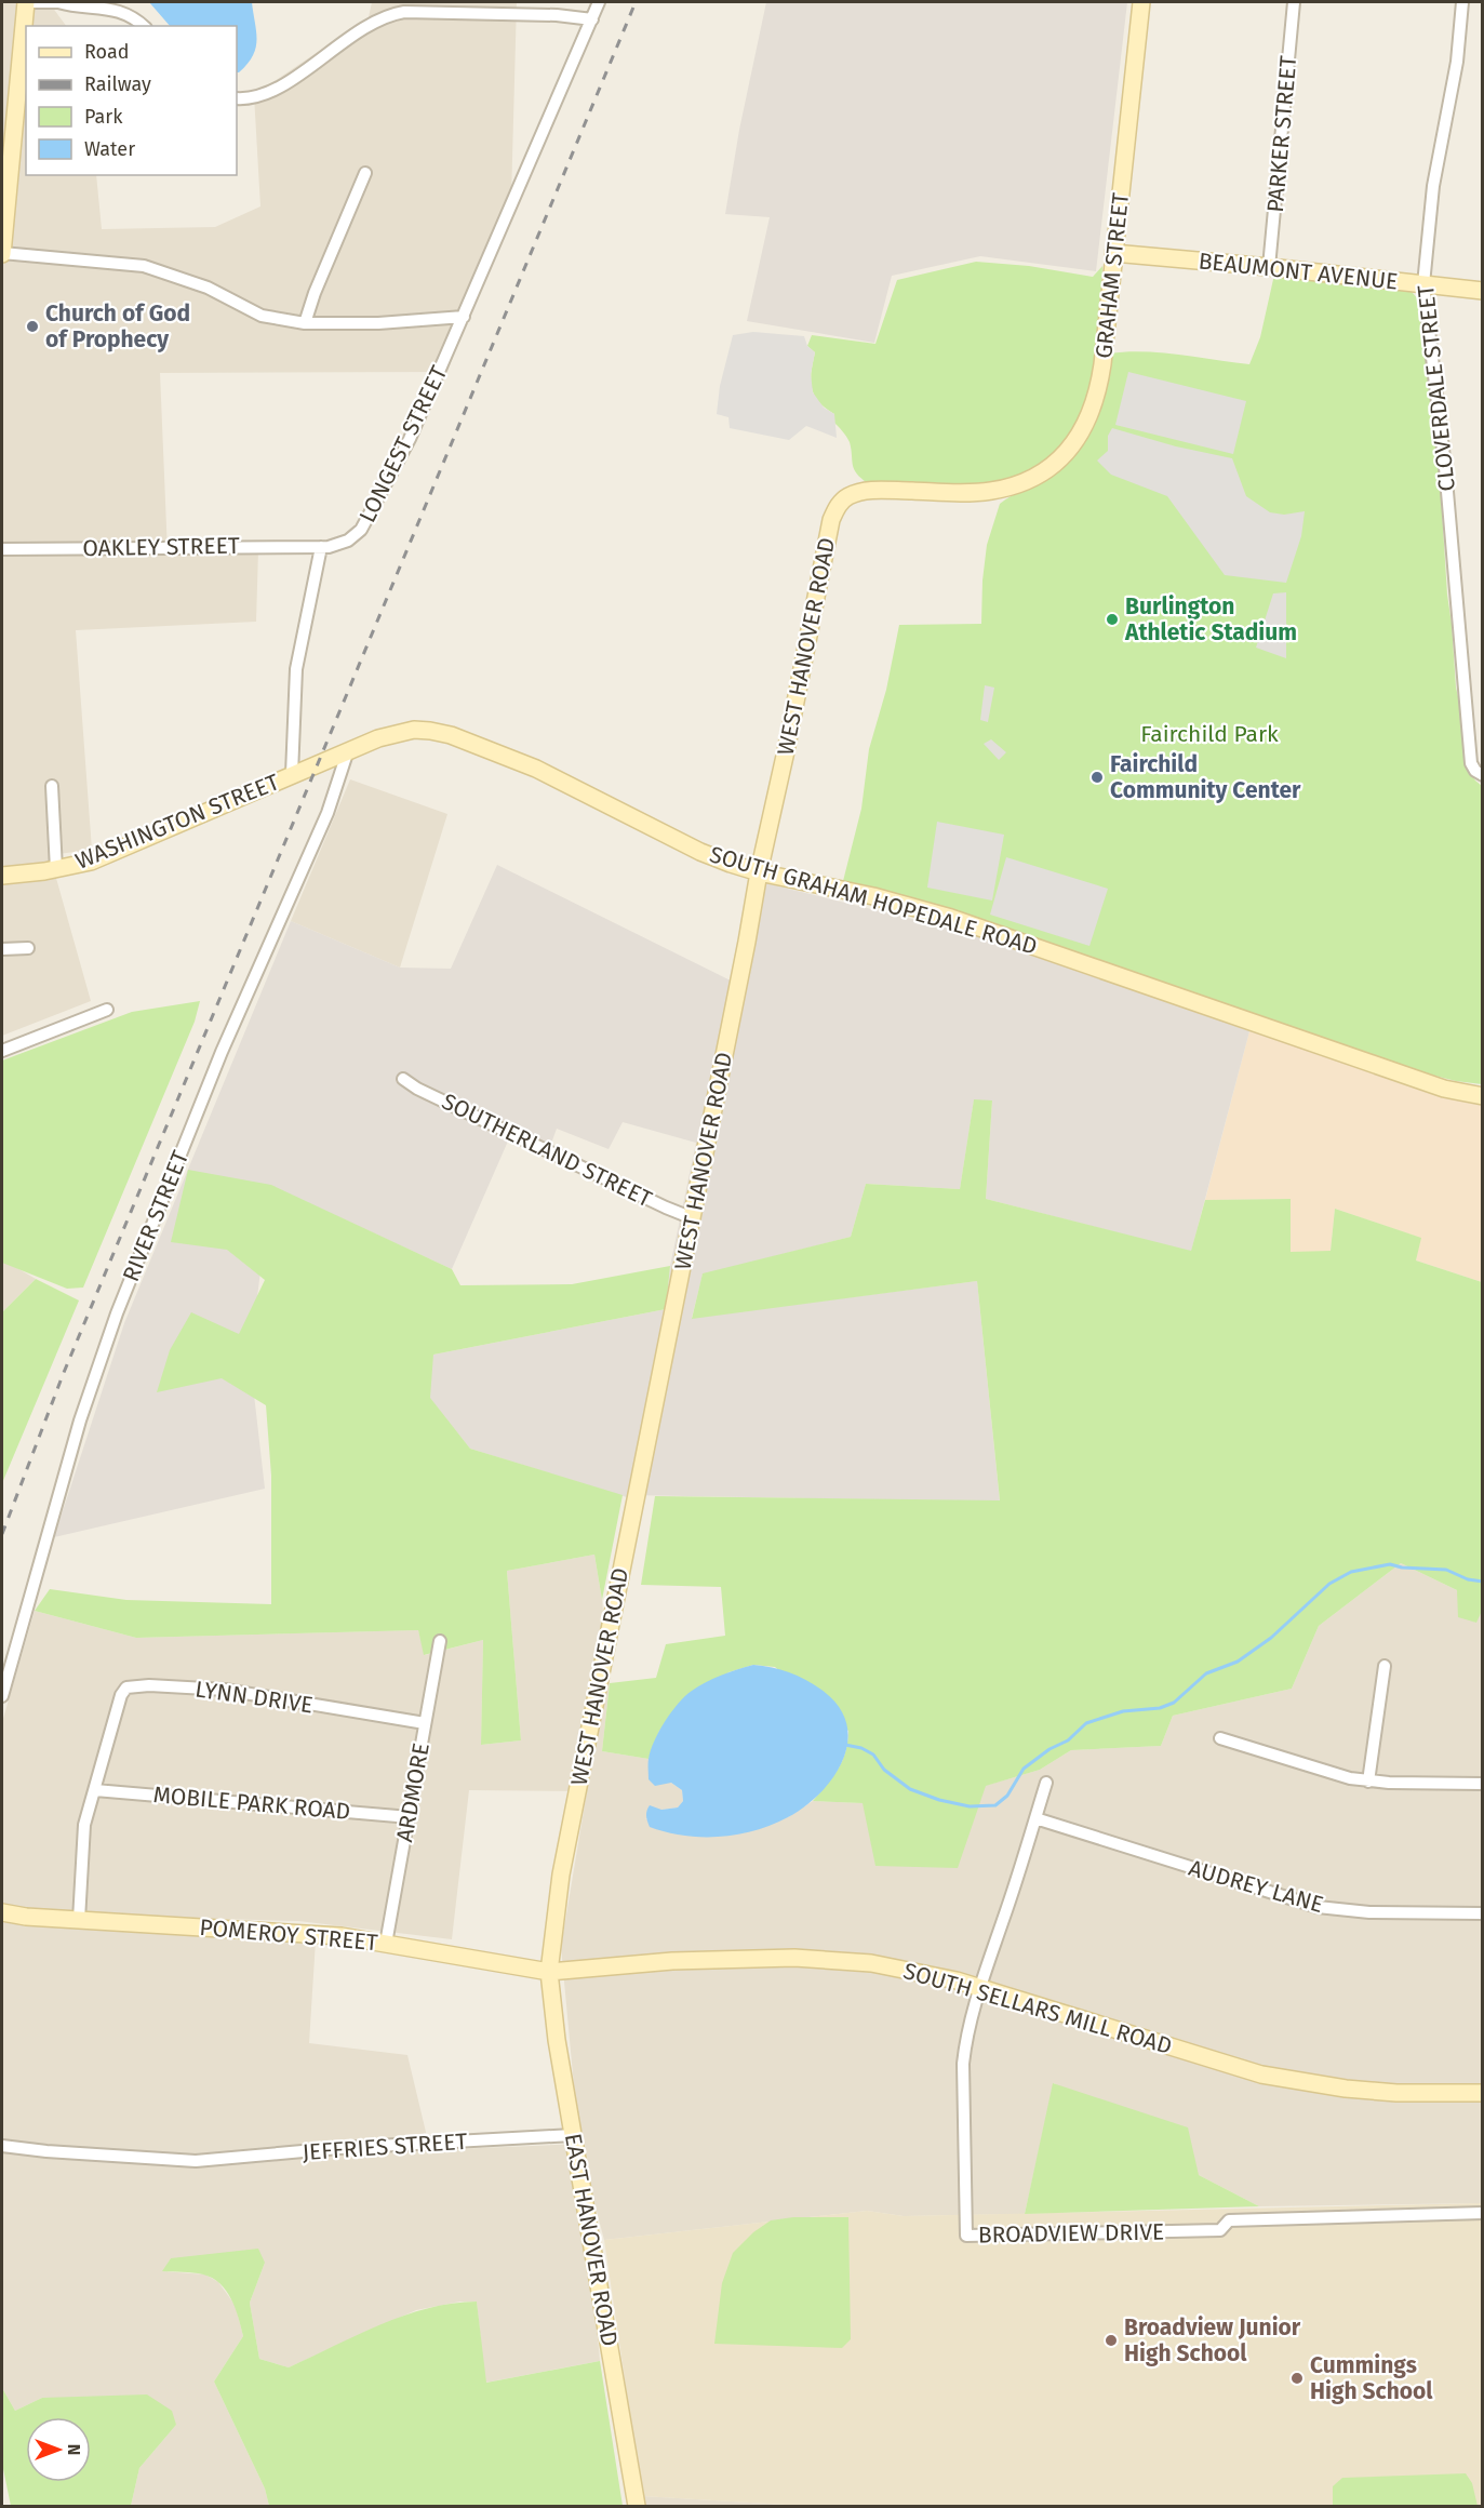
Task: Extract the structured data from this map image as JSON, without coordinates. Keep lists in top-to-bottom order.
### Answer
{
  "streets": {
    "street": [
      "PARKER STREET",
      "BEAUMONT AVENUE",
      "GRAHAM STREET",
      "CLOVERDALE STREET",
      "LONGEST STREET",
      "OAKLEY STREET",
      "WEST HANOVER ROAD",
      "WASHINGTON STREET",
      "SOUTH GRAHAM HOPEDALE ROAD",
      "SOUTHERLAND STREET",
      "RIVER STREET",
      "LYNN DRIVE",
      "ARDMORE",
      "MOBILE PARK ROAD",
      "AUDREY LANE",
      "POMEROY STREET",
      "SOUTH SELLARS MILL ROAD",
      "JEFFRIES STREET",
      "BROADVIEW DRIVE",
      "EAST HANOVER ROAD"
    ]
  },
  "crossings": [
    ["PARKER STREET", "BEAUMONT AVENUE"],
    ["BEAUMONT AVENUE", "GRAHAM STREET"],
    ["BEAUMONT AVENUE", "CLOVERDALE STREET"],
    ["GRAHAM STREET", "WEST HANOVER ROAD"],
    ["LONGEST STREET", "OAKLEY STREET"],
    ["WEST HANOVER ROAD", "SOUTH GRAHAM HOPEDALE ROAD"],
    ["WEST HANOVER ROAD", "SOUTHERLAND STREET"],
    ["WEST HANOVER ROAD", "POMEROY STREET"],
    ["WEST HANOVER ROAD", "SOUTH SELLARS MILL ROAD"],
    ["WEST HANOVER ROAD", "EAST HANOVER ROAD"],
    ["WASHINGTON STREET", "SOUTH GRAHAM HOPEDALE ROAD"],
    ["WASHINGTON STREET", "RIVER STREET"],
    ["SOUTH GRAHAM HOPEDALE ROAD", "RIVER STREET"],
    ["LYNN DRIVE", "ARDMORE"],
    ["LYNN DRIVE", "MOBILE PARK ROAD"],
    ["LYNN DRIVE", "POMEROY STREET"],
    ["ARDMORE", "MOBILE PARK ROAD"],
    ["ARDMORE", "POMEROY STREET"],
    ["AUDREY LANE", "BROADVIEW DRIVE"],
    ["POMEROY STREET", "SOUTH SELLARS MILL ROAD"],
    ["POMEROY STREET", "EAST HANOVER ROAD"],
    ["SOUTH SELLARS MILL ROAD", "BROADVIEW DRIVE"],
    ["SOUTH SELLARS MILL ROAD", "EAST HANOVER ROAD"],
    ["JEFFRIES STREET", "EAST HANOVER ROAD"]
  ],
  "parks": ["Fairchild Park"],
  "places": [
    "Church of God of Prophecy",
    "Burlington Athletic Stadium",
    "Fairchild Community Center",
    "Broadview Junior High School",
    "Cummings High School"
  ],
  "legend": [
    "Road",
    "Railway",
    "Park",
    "Water"
  ],
  "north": "right"
}
